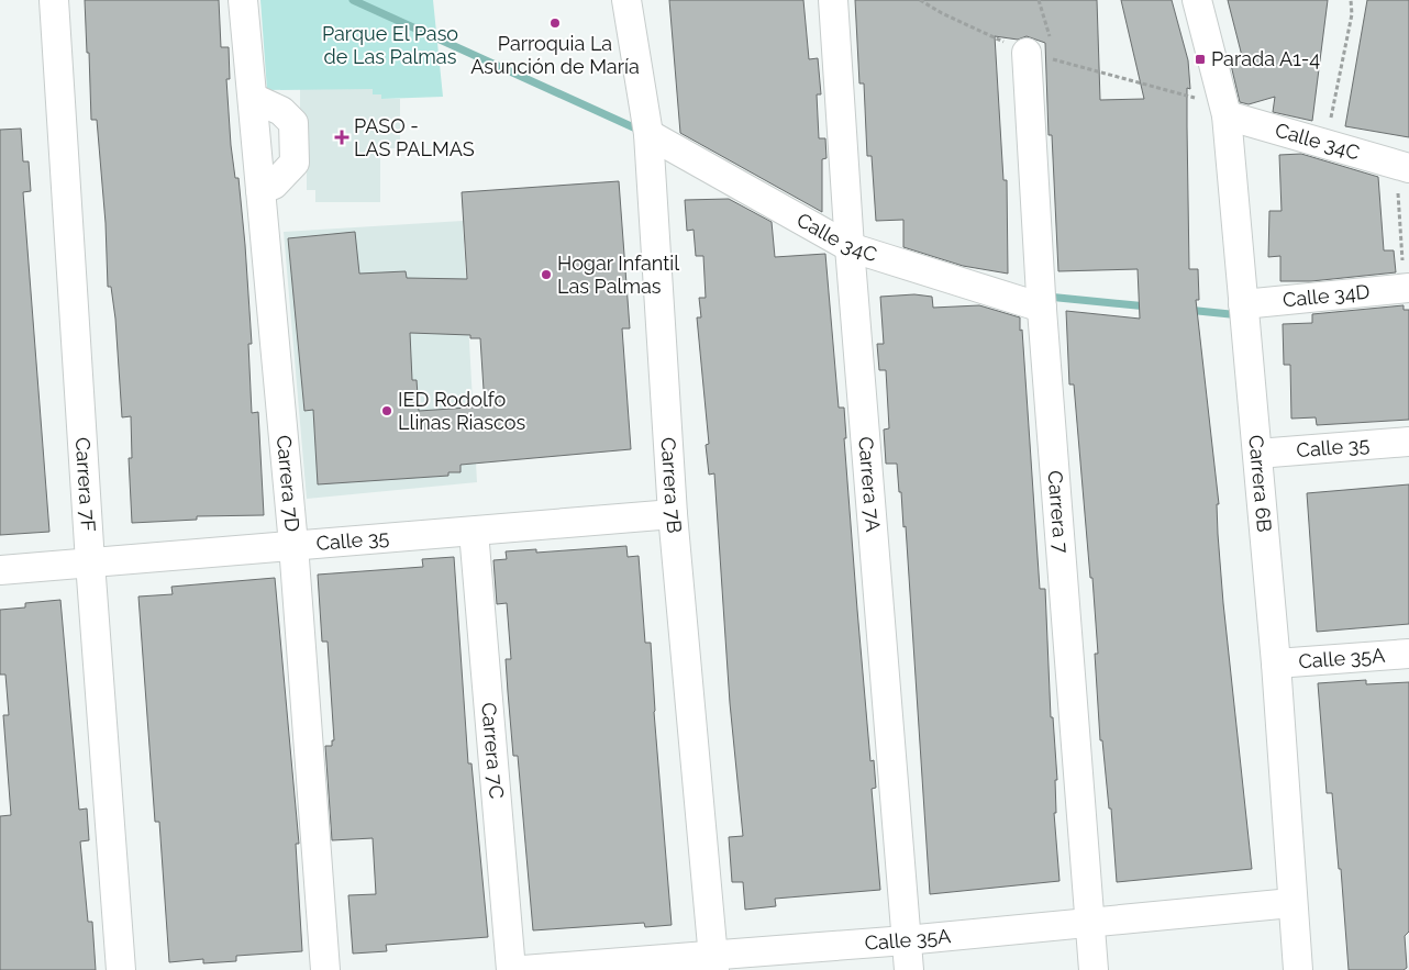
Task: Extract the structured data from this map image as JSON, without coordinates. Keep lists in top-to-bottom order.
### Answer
{
  "streets": {
    "street": [
      "Calle 34C",
      "Calle 34D",
      "Calle 35",
      "Carrera 6B",
      "Carrera 7D",
      "Carrera 7B",
      "Carrera 7F",
      "Carrera 7A",
      "Carrera 7",
      "Calle 35A",
      "Carrera 7C"
    ]
  },
  "crossings": [
    ["Calle 34C", "Carrera 6B"],
    ["Calle 34C", "Carrera 7B"],
    ["Calle 34C", "Carrera 7A"],
    ["Calle 34C", "Carrera 7"],
    ["Calle 34D", "Carrera 6B"],
    ["Calle 35", "Carrera 6B"],
    ["Calle 35", "Carrera 7D"],
    ["Calle 35", "Carrera 7B"],
    ["Calle 35", "Carrera 7F"],
    ["Calle 35", "Carrera 7C"],
    ["Carrera 6B", "Calle 35A"],
    ["Carrera 7B", "Calle 35A"],
    ["Carrera 7A", "Calle 35A"],
    ["Carrera 7", "Calle 35A"]
  ],
  "parks": ["Parque El Paso de Las Palmas"],
  "places": {
    "other": ["Parroquia La Asunción de María", "Hogar Infantil Las Palmas", "IED Rodolfo Llinas Riascos"],
    "transit": ["Parada A1-4"],
    "health": ["PASO - LAS PALMAS"]
  }
}
